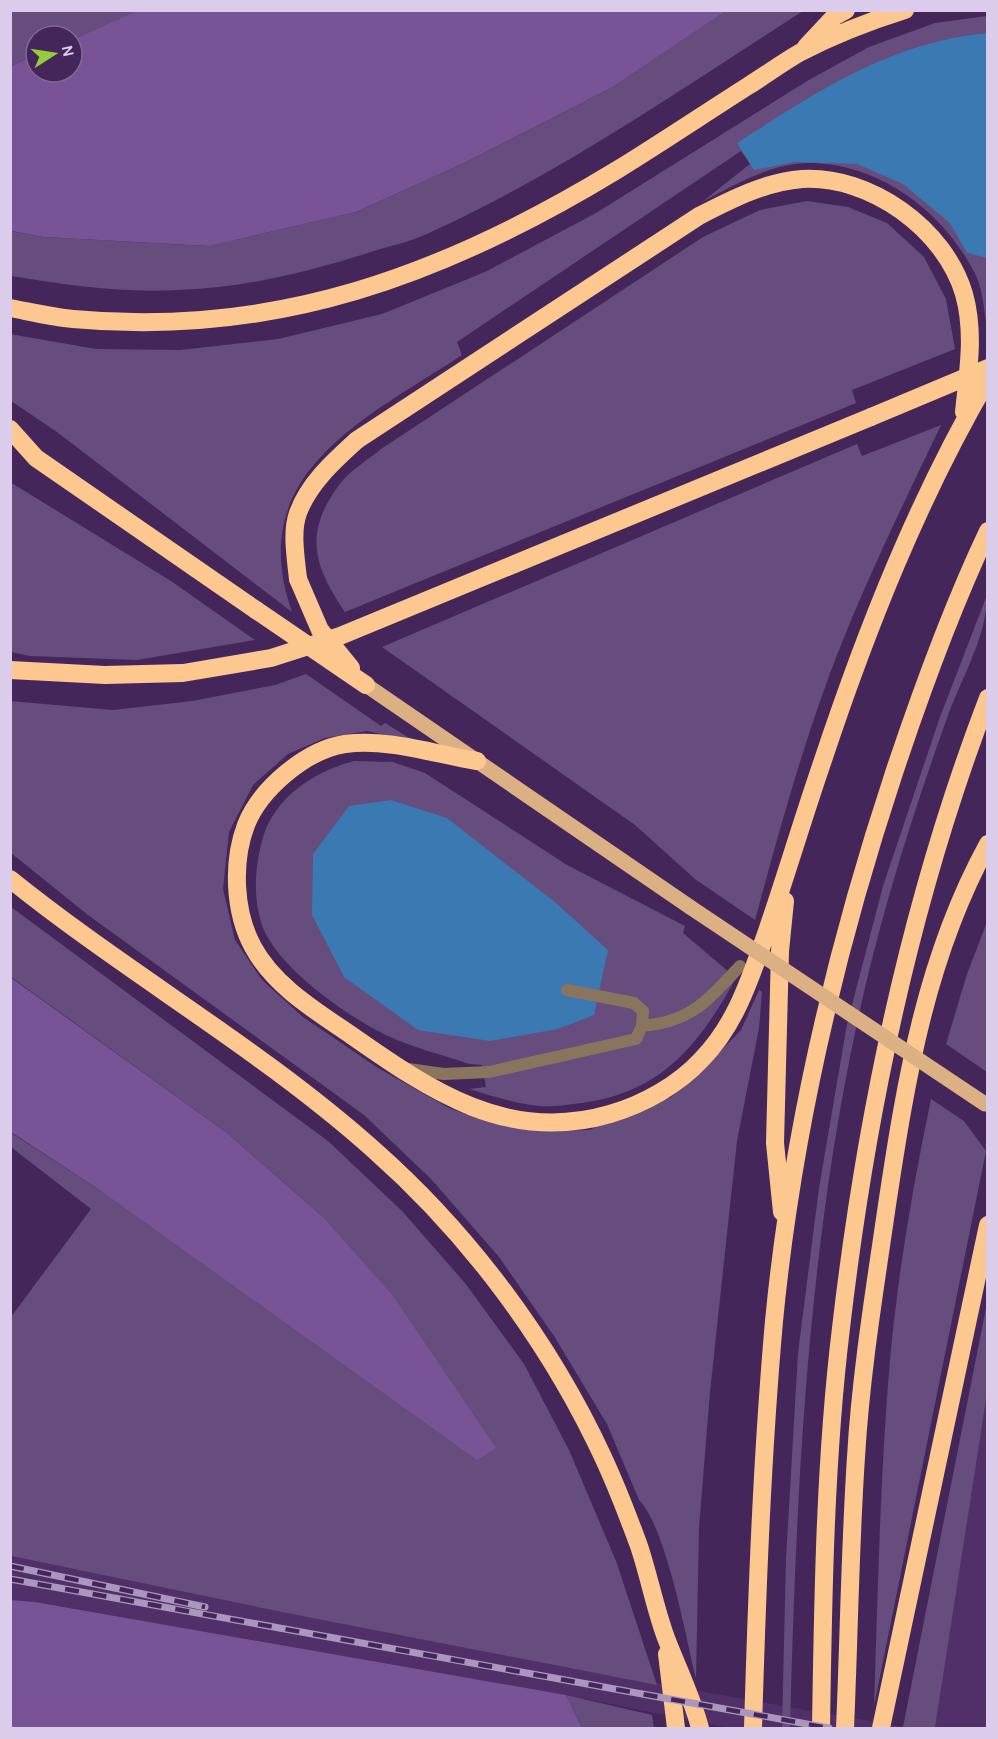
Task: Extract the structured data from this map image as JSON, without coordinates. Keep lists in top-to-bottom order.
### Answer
{
  "north": "right"
}
